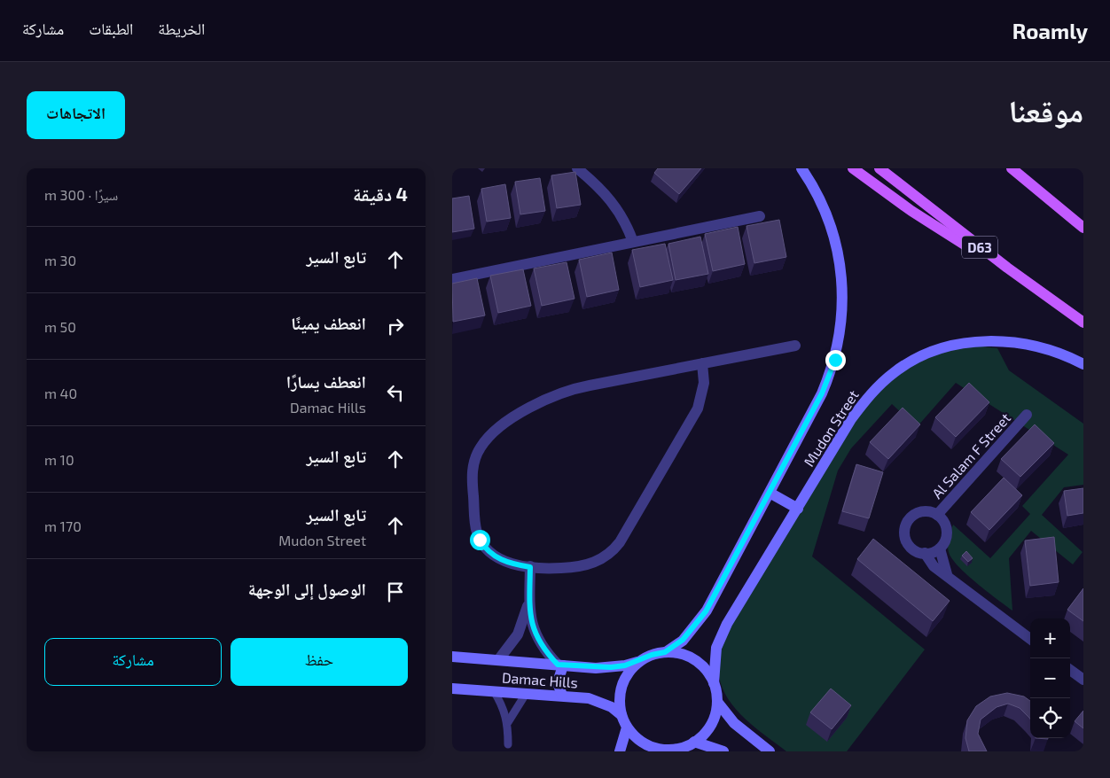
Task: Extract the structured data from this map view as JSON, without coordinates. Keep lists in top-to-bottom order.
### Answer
{
  "streets": {
    "main road": ["D63"],
    "street": ["Mudon Street", "Al Salam F Street", "Damac Hills"]
  },
  "crossings": [
    ["Mudon Street", "Damac Hills"]
  ],
  "page": {
    "header": "Roamly",
    "nav": ["الخريطة", "الطبقات", "مشاركة"],
    "title": "موقعنا",
    "buttons": [
      "الاتجاهات",
      ["حفظ", "مشاركة"]
    ],
    "heading": ["4 دقيقة", "سيرًا · 300 m"],
    "list": [
      ["تابع السير", "30 m"],
      ["انعطف يمينًا", "50 m"],
      ["انعطف يسارًا", "Damac Hills", "40 m"],
      ["تابع السير", "10 m"],
      ["تابع السير", "Mudon Street", "170 m"],
      "الوصول إلى الوجهة"
    ],
    "map_buttons": ["+", "−"]
  }
}
